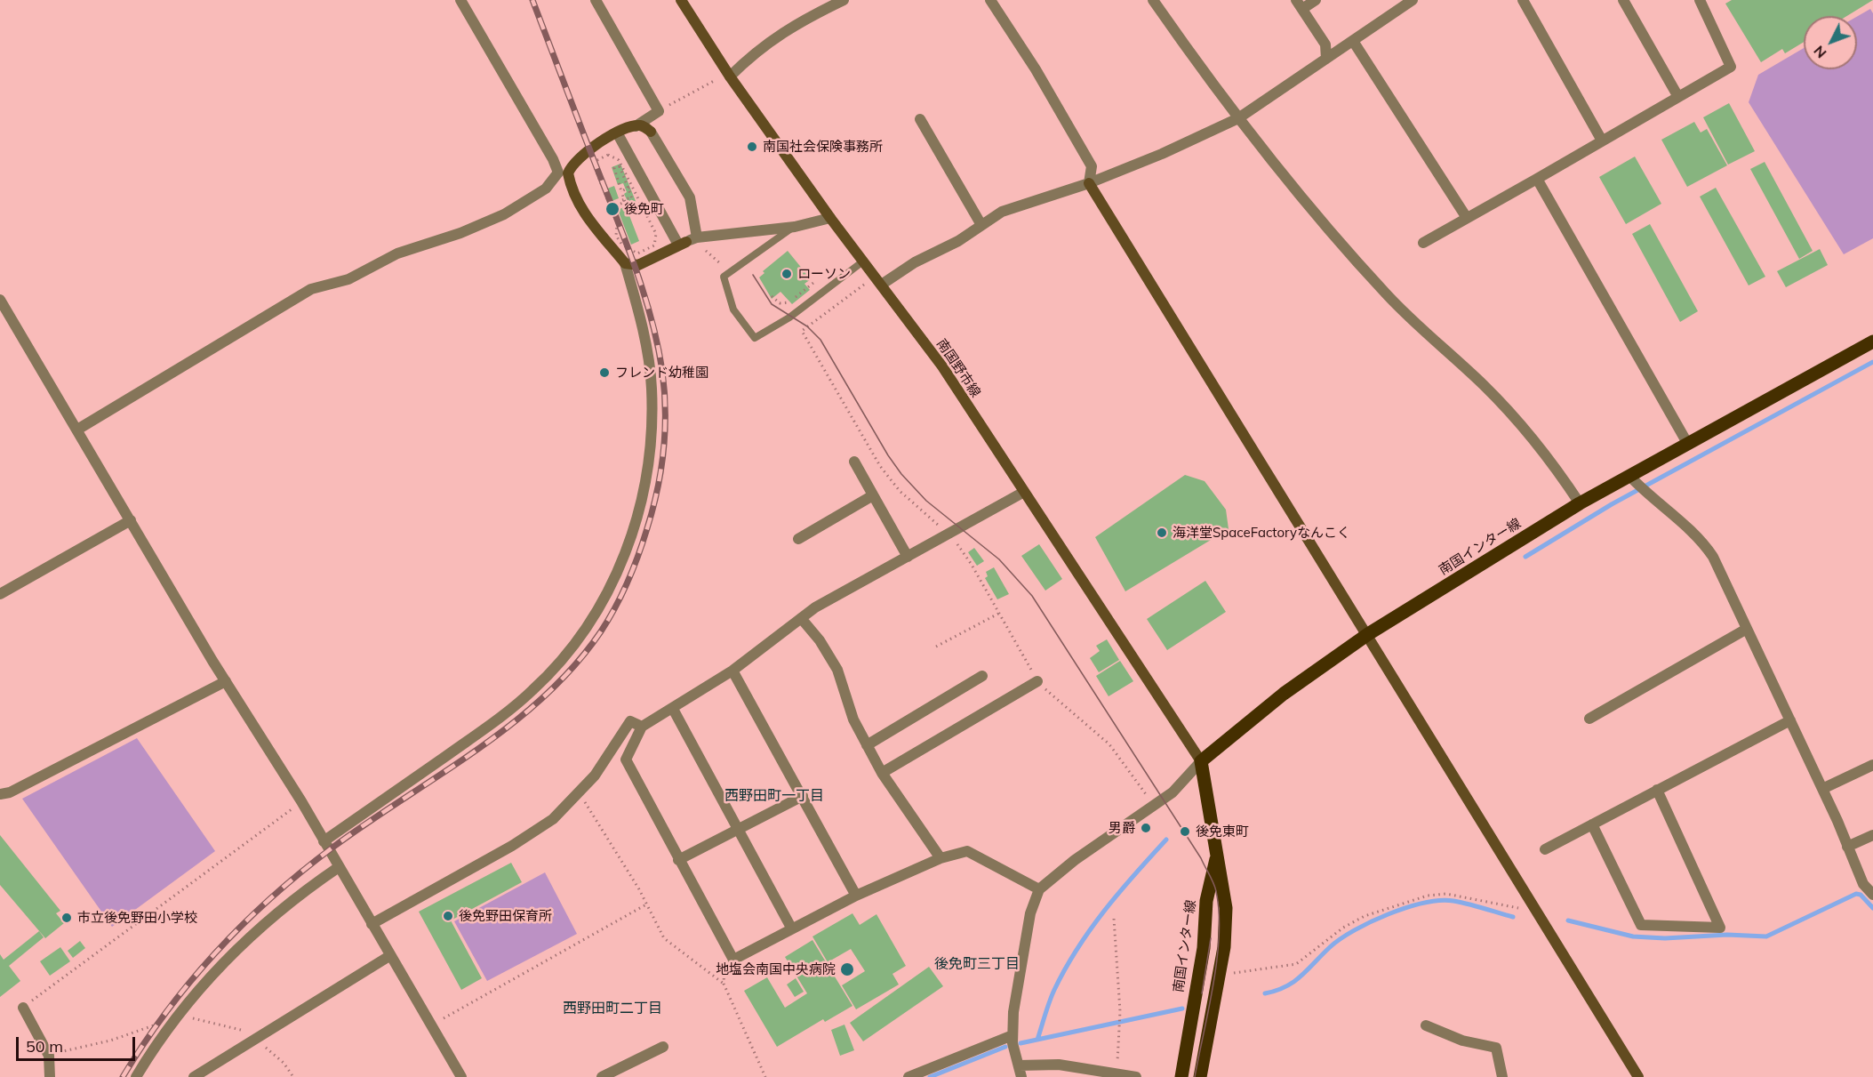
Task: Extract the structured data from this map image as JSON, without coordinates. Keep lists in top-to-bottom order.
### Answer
{
  "streets": {
    "main road": ["南国インター線"],
    "street": ["南国野市線"]
  },
  "crossings": [
    ["南国野市線", "南国インター線"]
  ],
  "districts": ["西野田町一丁目", "後免町三丁目", "西野田町二丁目"],
  "places": [
    "南国社会保険事務所",
    "後免町",
    "ローソン",
    "フレンド幼稚園",
    "海洋堂SpaceFactoryなんこく",
    "男爵",
    "後免東町",
    "後免野田保育所",
    "市立後免野田小学校",
    "地塩会南国中央病院"
  ],
  "scale_bar": "50 m",
  "north": "bottom left"
}
